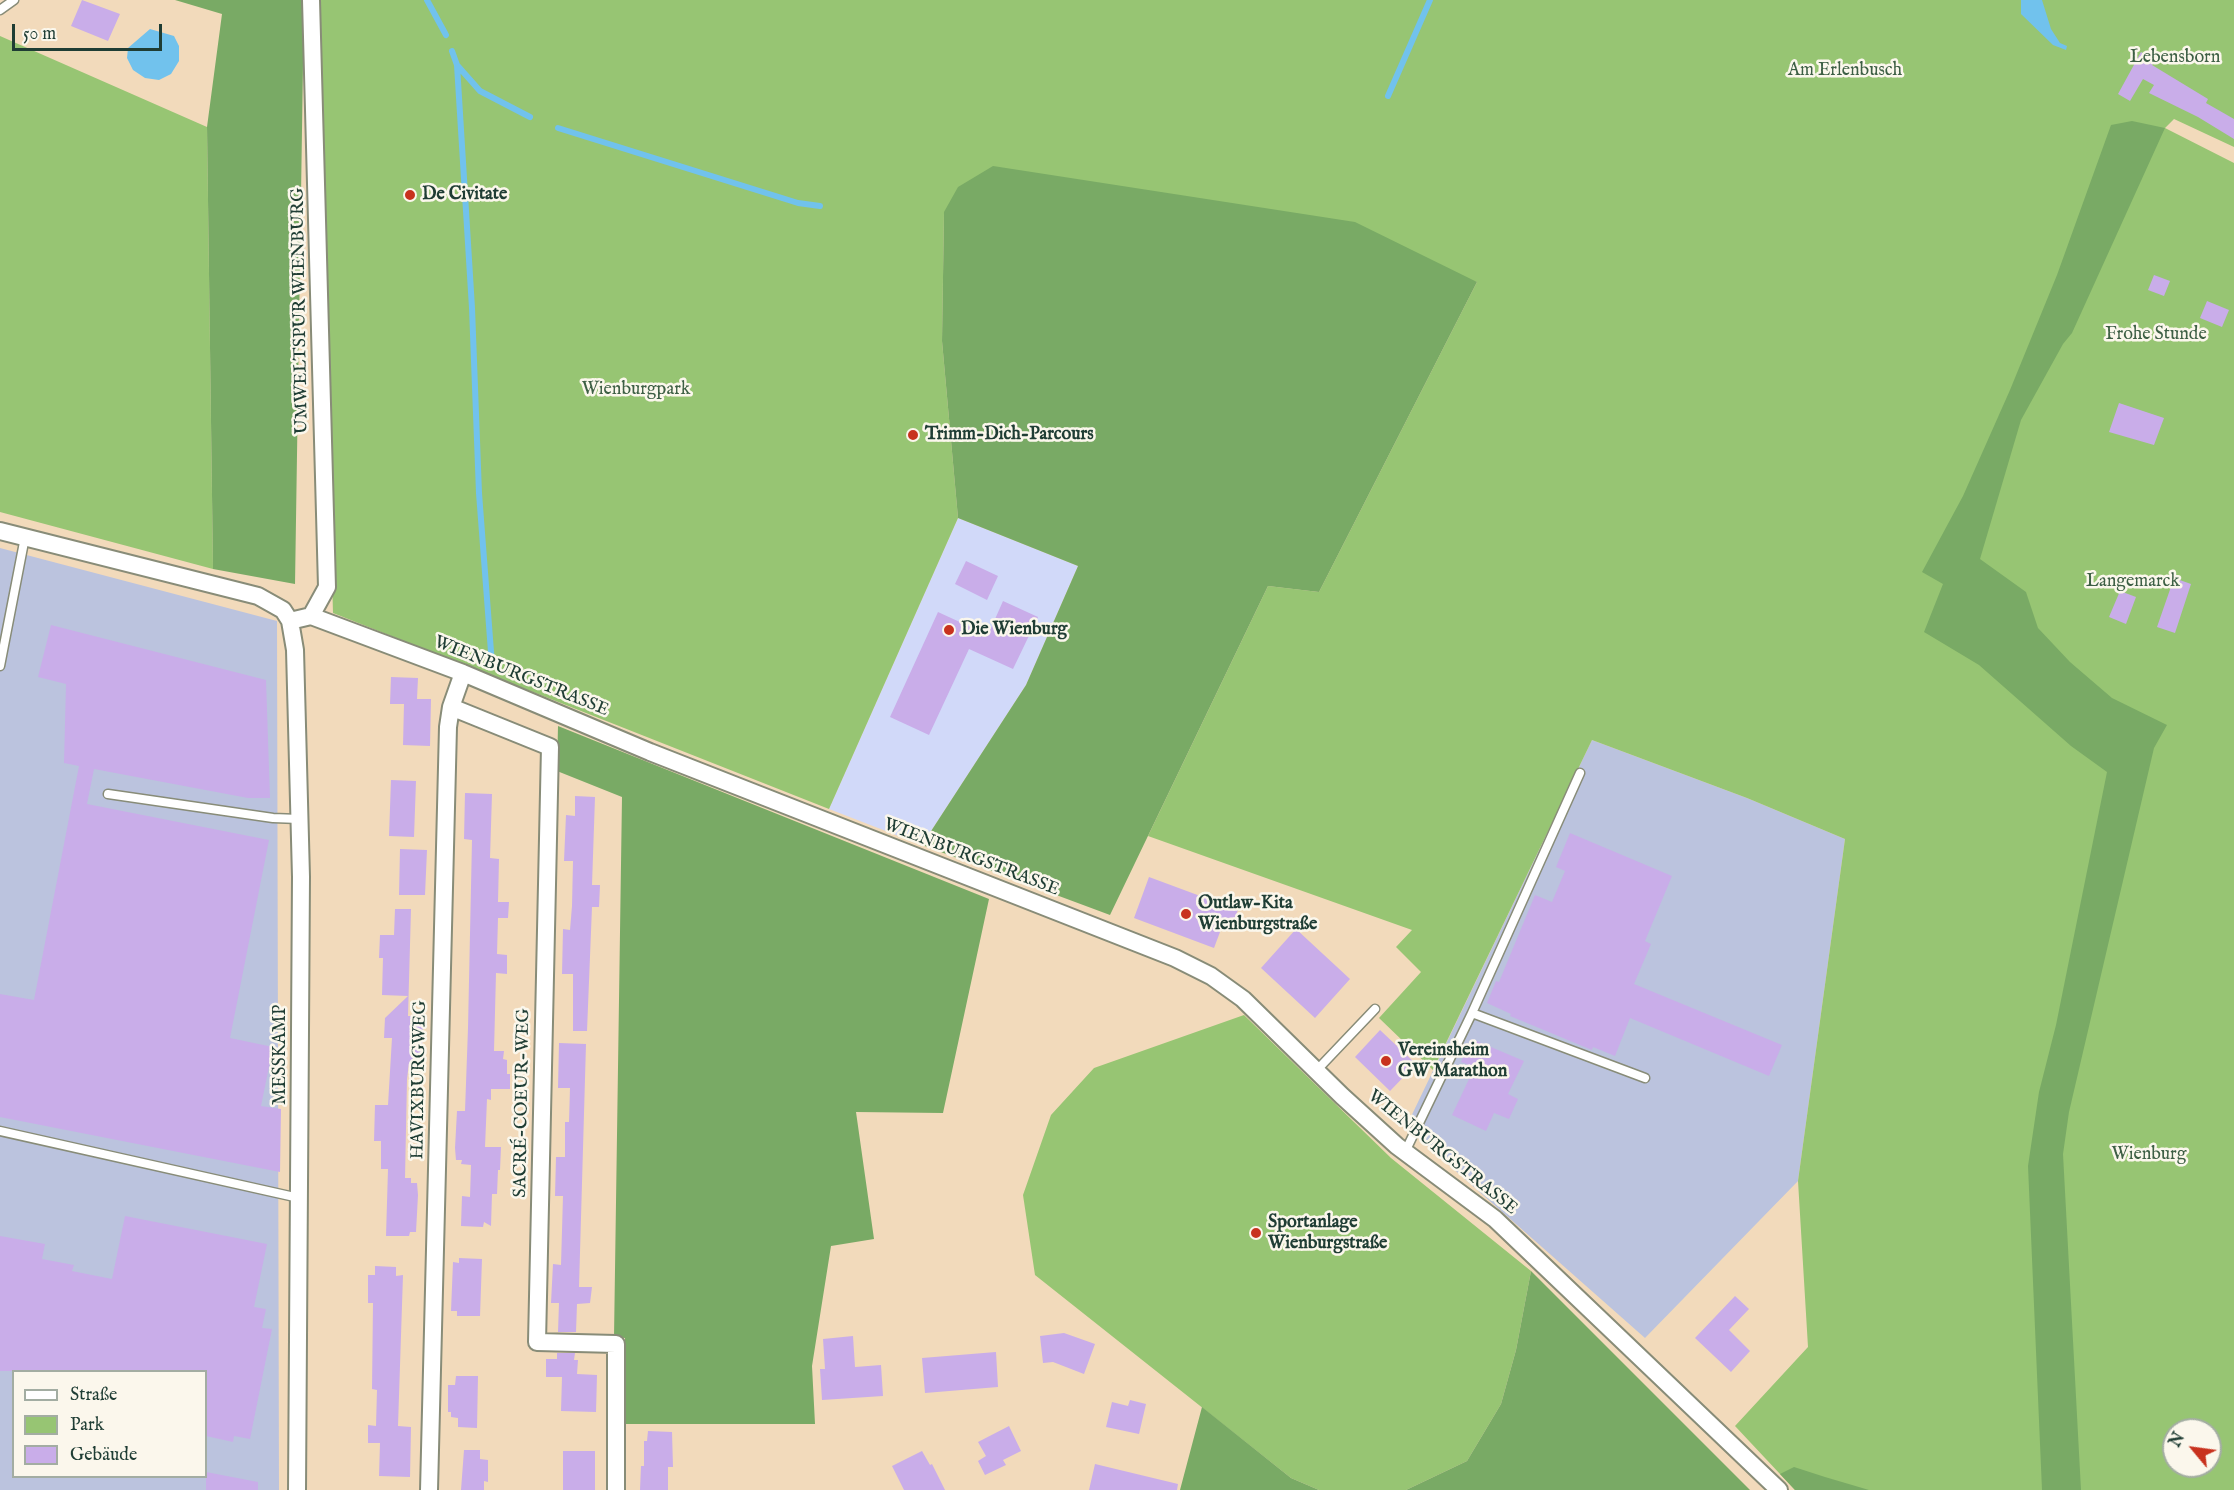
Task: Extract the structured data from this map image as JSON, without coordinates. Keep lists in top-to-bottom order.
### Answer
{
  "streets": {
    "street": [
      "UMWELTSPUR WIENBURG",
      "WIENBURGSTRASSE",
      "MESSKAMP",
      "HAVIXBURGWEG",
      "SACRÉ-COEUR-WEG"
    ]
  },
  "crossings": [
    ["UMWELTSPUR WIENBURG", "WIENBURGSTRASSE"],
    ["WIENBURGSTRASSE", "HAVIXBURGWEG"],
    ["HAVIXBURGWEG", "SACRÉ-COEUR-WEG"]
  ],
  "parks": [
    "Lebensborn",
    "Am Erlenbusch",
    "Frohe Stunde",
    "Wienburgpark",
    "Langemarck",
    "Wienburg"
  ],
  "places": [
    "De Civitate",
    "Trimm-Dich-Parcours",
    "Die Wienburg",
    "Outlaw-Kita Wienburgstraße",
    "Vereinsheim GW Marathon",
    "Sportanlage Wienburgstraße"
  ],
  "legend": ["Straße", "Park", "Gebäude"],
  "scale_bar": "50 m",
  "north": "top left"
}
